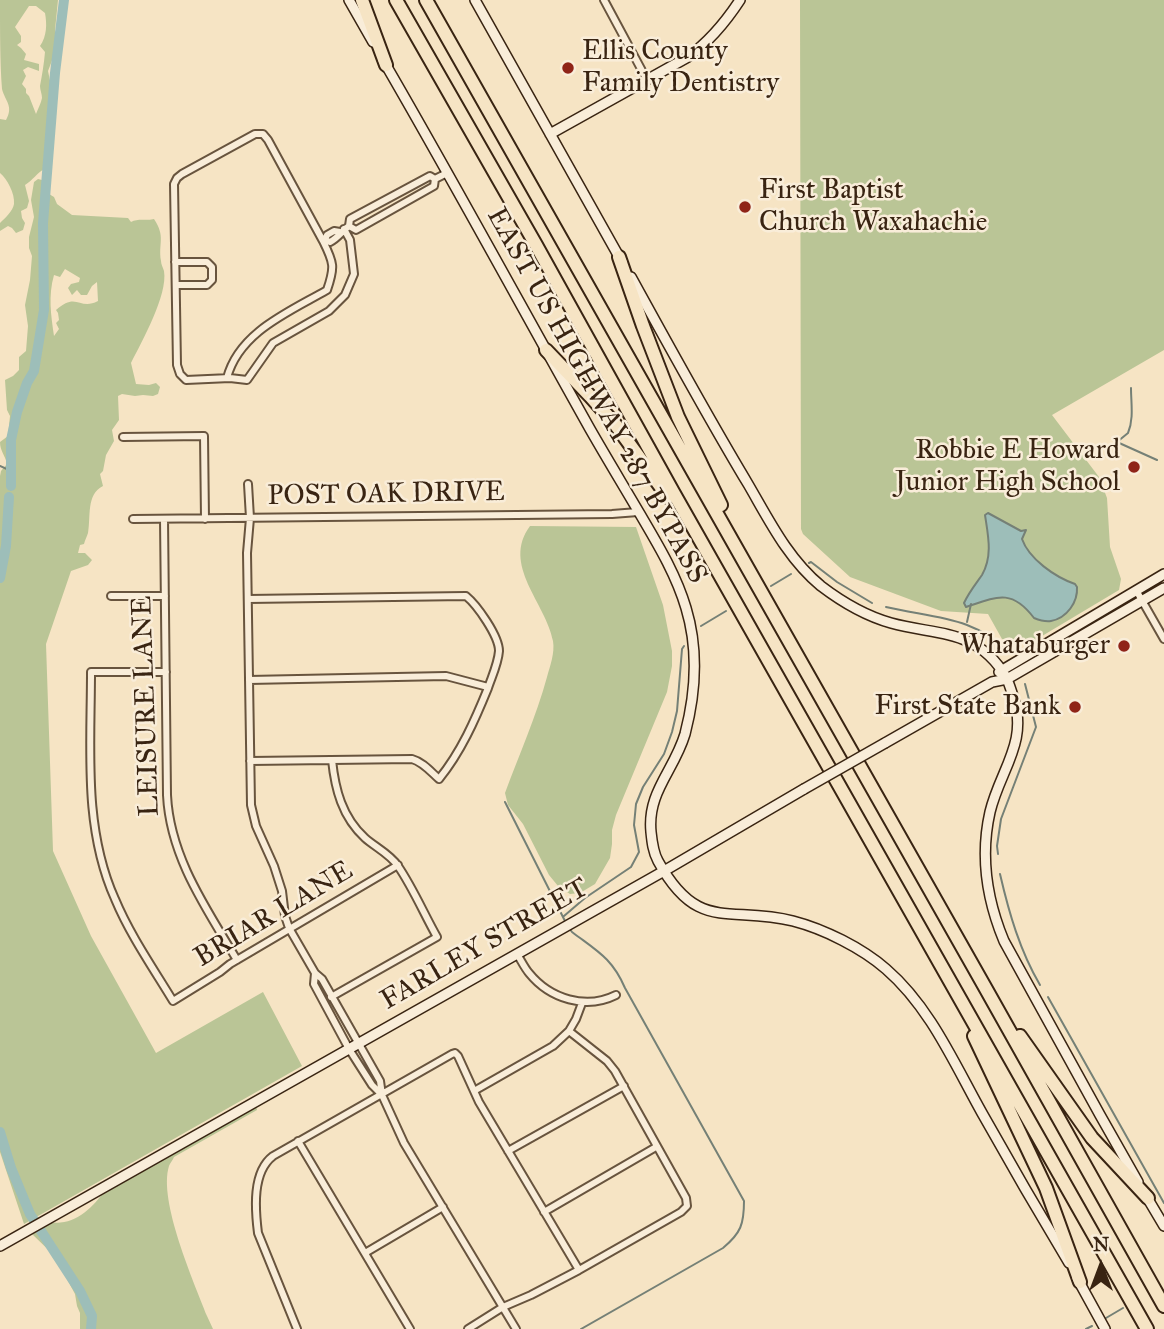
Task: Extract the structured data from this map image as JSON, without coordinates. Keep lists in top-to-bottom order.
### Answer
{
  "streets": {
    "main road": ["EAST US HIGHWAY 287 BYPASS", "FARLEY STREET"],
    "street": ["POST OAK DRIVE", "LEISURE LANE", "BRIAR LANE"]
  },
  "crossings": [
    ["EAST US HIGHWAY 287 BYPASS", "POST OAK DRIVE"],
    ["EAST US HIGHWAY 287 BYPASS", "FARLEY STREET"],
    ["POST OAK DRIVE", "LEISURE LANE"],
    ["LEISURE LANE", "BRIAR LANE"]
  ],
  "places": [
    "Ellis County Family Dentistry",
    "First Baptist Church Waxahachie",
    "Robbie E Howard Junior High School",
    "Whataburger",
    "First State Bank"
  ],
  "north": "top"
}
